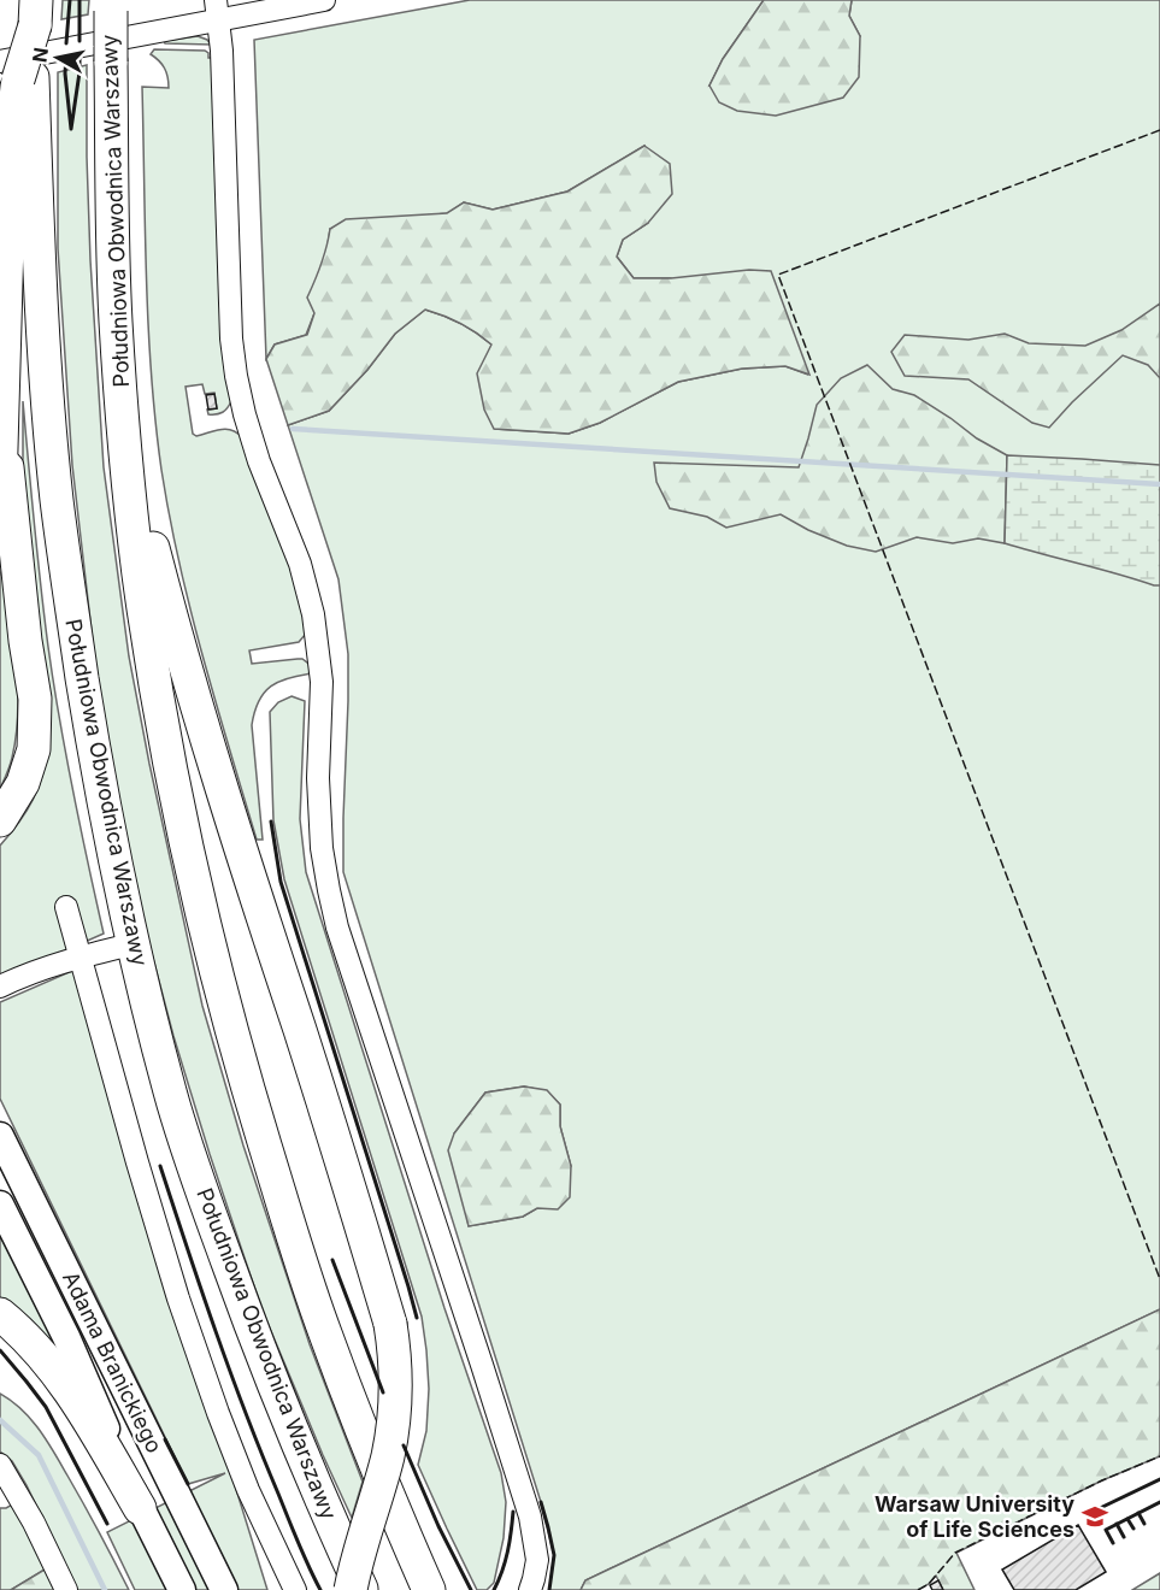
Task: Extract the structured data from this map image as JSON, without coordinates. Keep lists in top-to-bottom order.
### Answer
{
  "streets": {
    "highway": ["Południowa Obwodnica Warszawy"],
    "main road": ["Adama Branickiego"]
  },
  "places": {
    "school or university": ["Warsaw University of Life Sciences"]
  },
  "north": "left"
}
